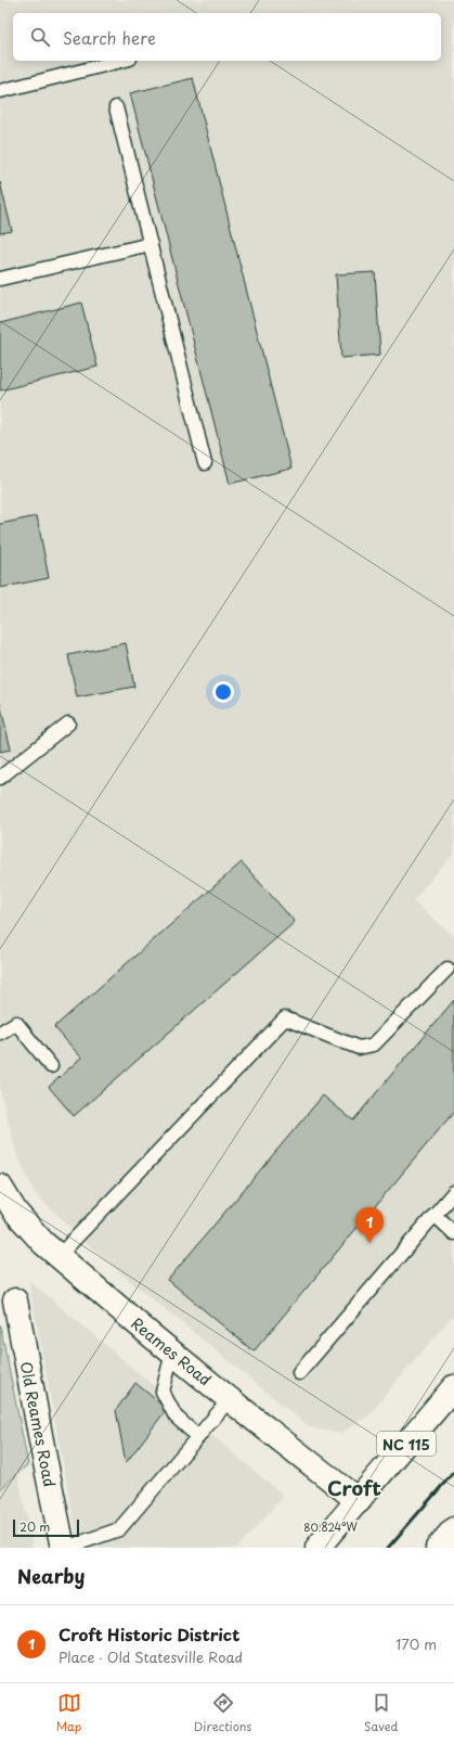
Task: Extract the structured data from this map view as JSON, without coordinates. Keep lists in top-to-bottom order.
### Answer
{
  "streets": {
    "main road": ["Reames Road", "Old Reames Road", "NC 115"]
  },
  "crossings": [
    ["Reames Road", "NC 115"]
  ],
  "districts": ["Croft"],
  "scale_bar": "20 m",
  "page": {
    "search": "Search here",
    "pins": "1",
    "scale": "20 m",
    "heading": "Nearby",
    "list": [
      {
        "mark": "1",
        "name": "Croft Historic District",
        "note": "Place · Old Statesville Road",
        "value": "170 m"
      }
    ],
    "nav": ["Map", "Directions", "Saved"]
  },
  "coordinates": ["80.824°W"]
}
